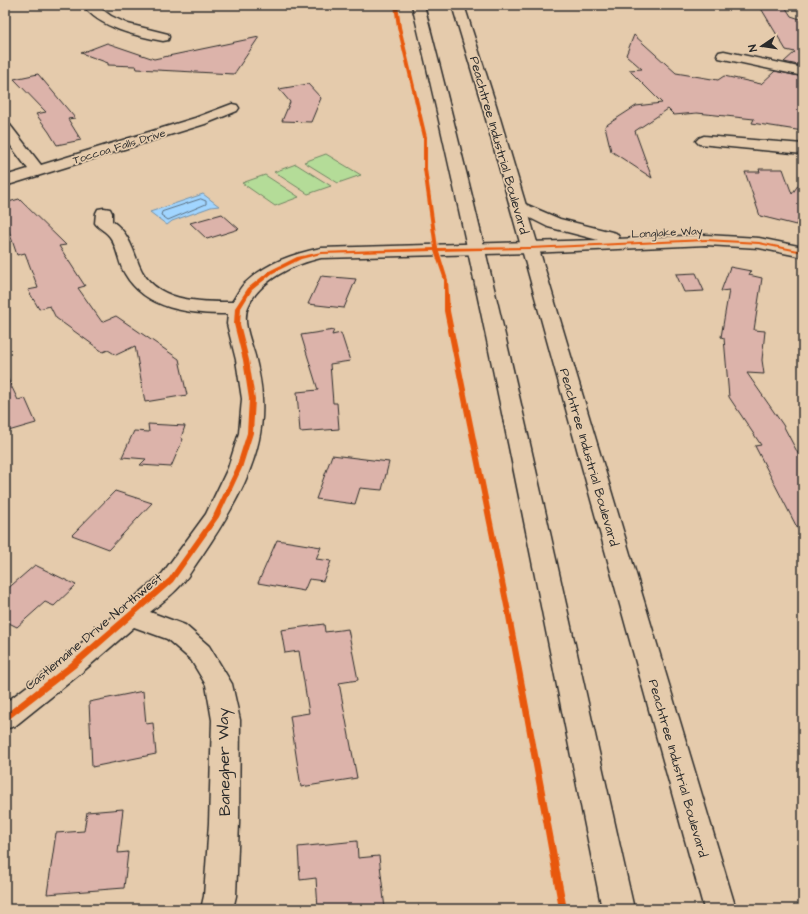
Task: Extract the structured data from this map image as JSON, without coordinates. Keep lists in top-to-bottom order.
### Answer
{
  "streets": {
    "main road": [
      "Peachtree Industrial Boulevard",
      "Toccoa Falls Drive",
      "Longlake Way",
      "Castlemaine Drive Northwest",
      "Banegher Way"
    ]
  },
  "crossings": [
    ["Peachtree Industrial Boulevard", "Longlake Way"],
    ["Castlemaine Drive Northwest", "Banegher Way"]
  ],
  "north": "left"
}
